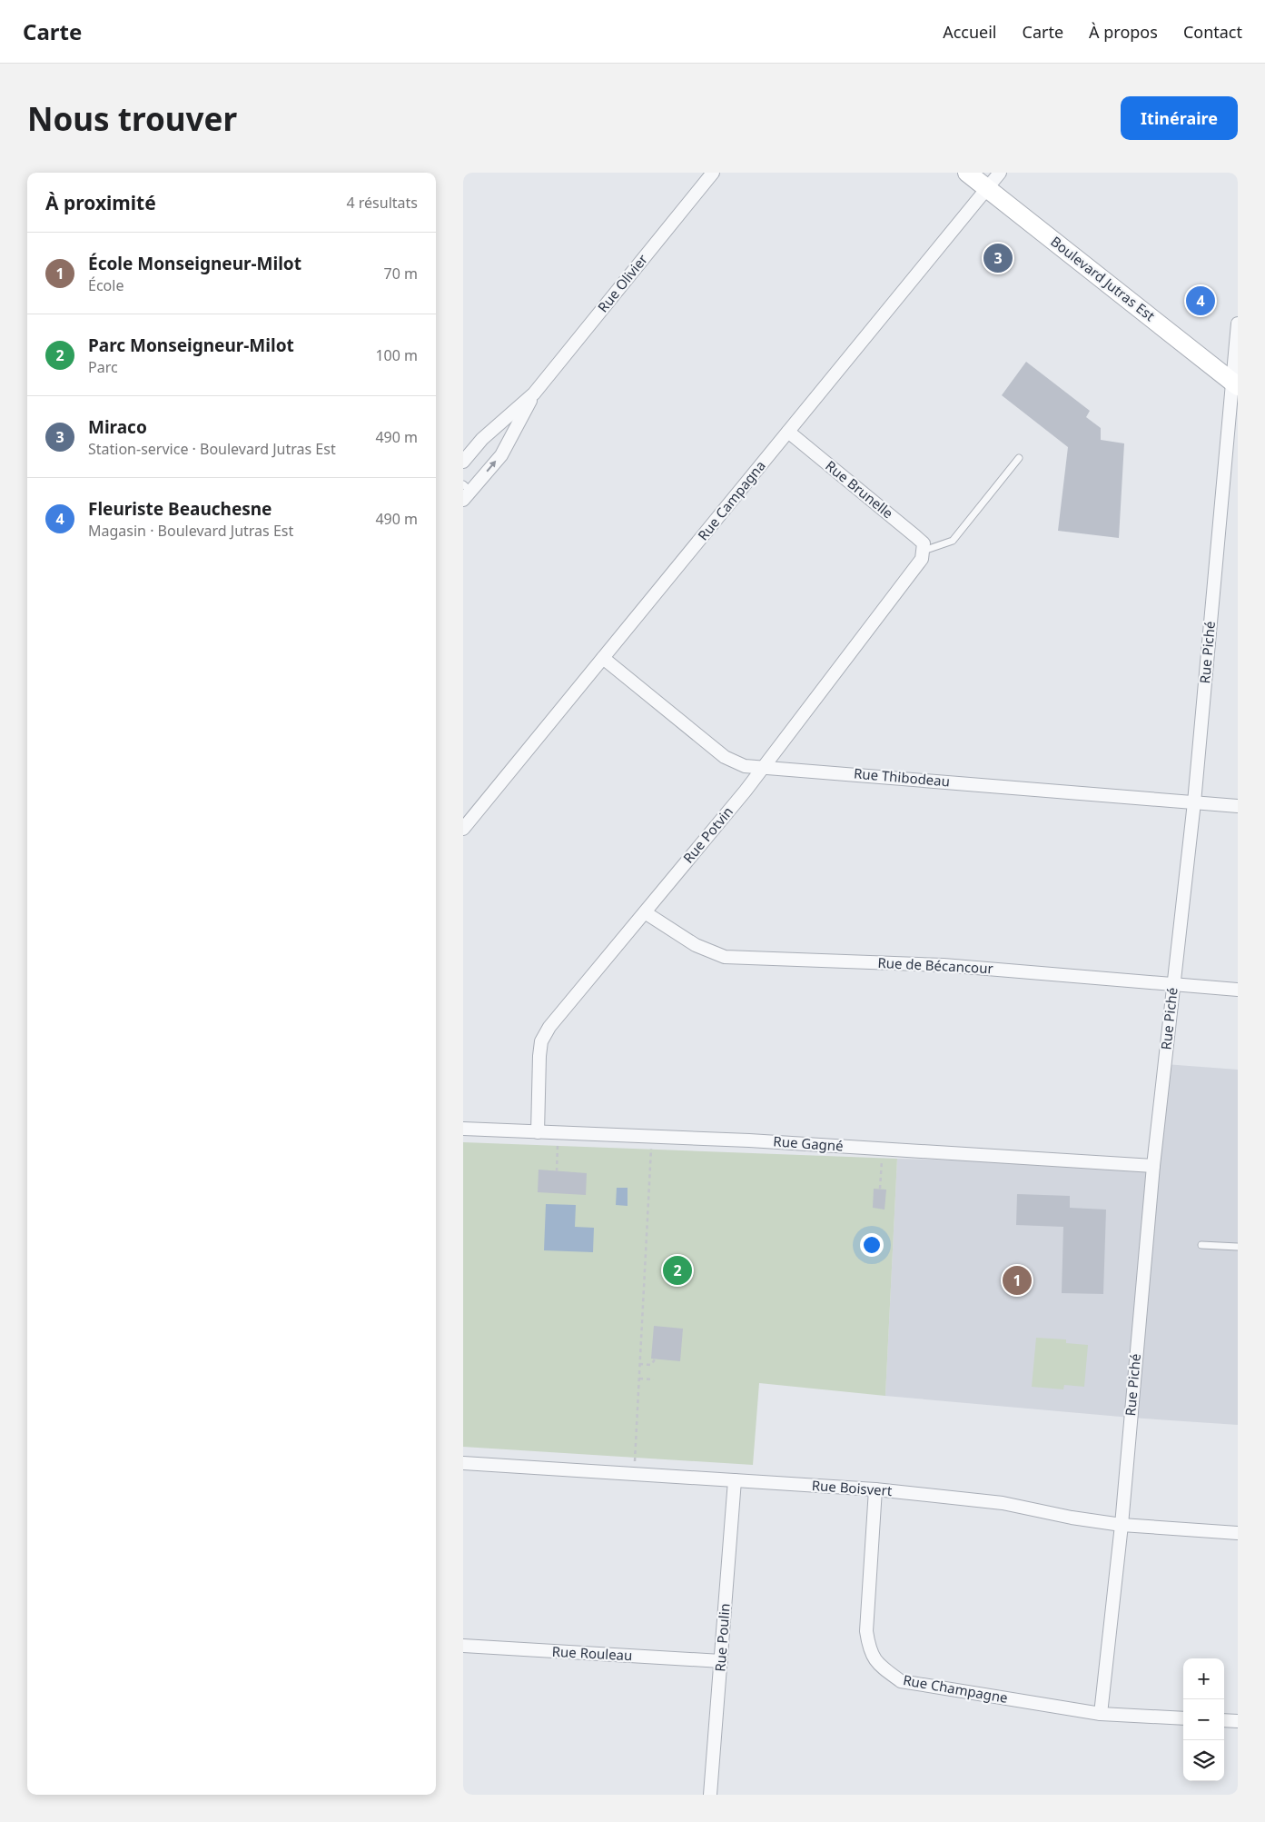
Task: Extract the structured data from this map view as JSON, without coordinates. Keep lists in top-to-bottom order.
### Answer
{
  "streets": {
    "main road": ["Boulevard Jutras Est"],
    "street": [
      "Rue Olivier",
      "Rue Brunelle",
      "Rue Campagna",
      "Rue Piché",
      "Rue Thibodeau",
      "Rue Potvin",
      "Rue de Bécancour",
      "Rue Gagné",
      "Rue Boisvert",
      "Rue Poulin",
      "Rue Rouleau",
      "Rue Champagne"
    ]
  },
  "crossings": [
    ["Boulevard Jutras Est", "Rue Campagna"],
    ["Boulevard Jutras Est", "Rue Piché"],
    ["Rue Brunelle", "Rue Campagna"],
    ["Rue Brunelle", "Rue Potvin"],
    ["Rue Campagna", "Rue Thibodeau"],
    ["Rue Piché", "Rue Thibodeau"],
    ["Rue Piché", "Rue de Bécancour"],
    ["Rue Piché", "Rue Gagné"],
    ["Rue Piché", "Rue Boisvert"],
    ["Rue Piché", "Rue Champagne"],
    ["Rue Thibodeau", "Rue Potvin"],
    ["Rue Potvin", "Rue de Bécancour"],
    ["Rue Potvin", "Rue Gagné"],
    ["Rue Boisvert", "Rue Poulin"],
    ["Rue Boisvert", "Rue Champagne"],
    ["Rue Poulin", "Rue Rouleau"]
  ],
  "page": {
    "header": "Carte",
    "nav": [
      "Accueil",
      "Carte",
      "À propos",
      "Contact"
    ],
    "buttons": "Itinéraire",
    "title": "Nous trouver",
    "heading": ["À proximité", "4 résultats"],
    "list": [
      {
        "mark": "1",
        "name": "École Monseigneur-Milot",
        "note": "École",
        "value": "70 m"
      },
      {
        "mark": "2",
        "name": "Parc Monseigneur-Milot",
        "note": "Parc",
        "value": "100 m"
      },
      {
        "mark": "3",
        "name": "Miraco",
        "note": "Station-service · Boulevard Jutras Est",
        "value": "490 m"
      },
      {
        "mark": "4",
        "name": "Fleuriste Beauchesne",
        "note": "Magasin · Boulevard Jutras Est",
        "value": "490 m"
      }
    ],
    "pins": [
      "3",
      "4",
      "2",
      "1"
    ],
    "map_buttons": ["+", "−"]
  }
}
